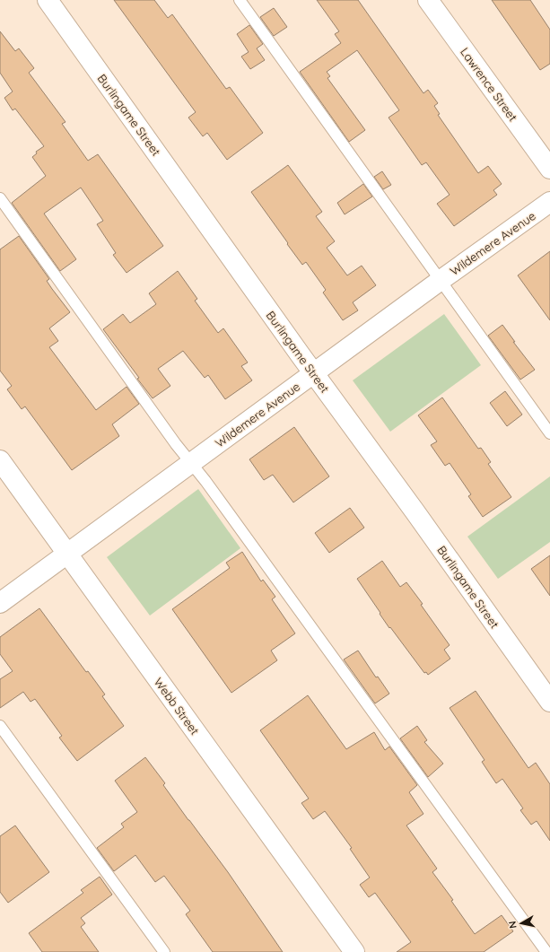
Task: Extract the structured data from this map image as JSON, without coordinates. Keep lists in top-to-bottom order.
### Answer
{
  "streets": {
    "street": [
      "Lawrence Street",
      "Burlingame Street",
      "Wildemere Avenue",
      "Webb Street"
    ]
  },
  "crossings": [
    ["Burlingame Street", "Wildemere Avenue"],
    ["Wildemere Avenue", "Webb Street"]
  ],
  "north": "left"
}
